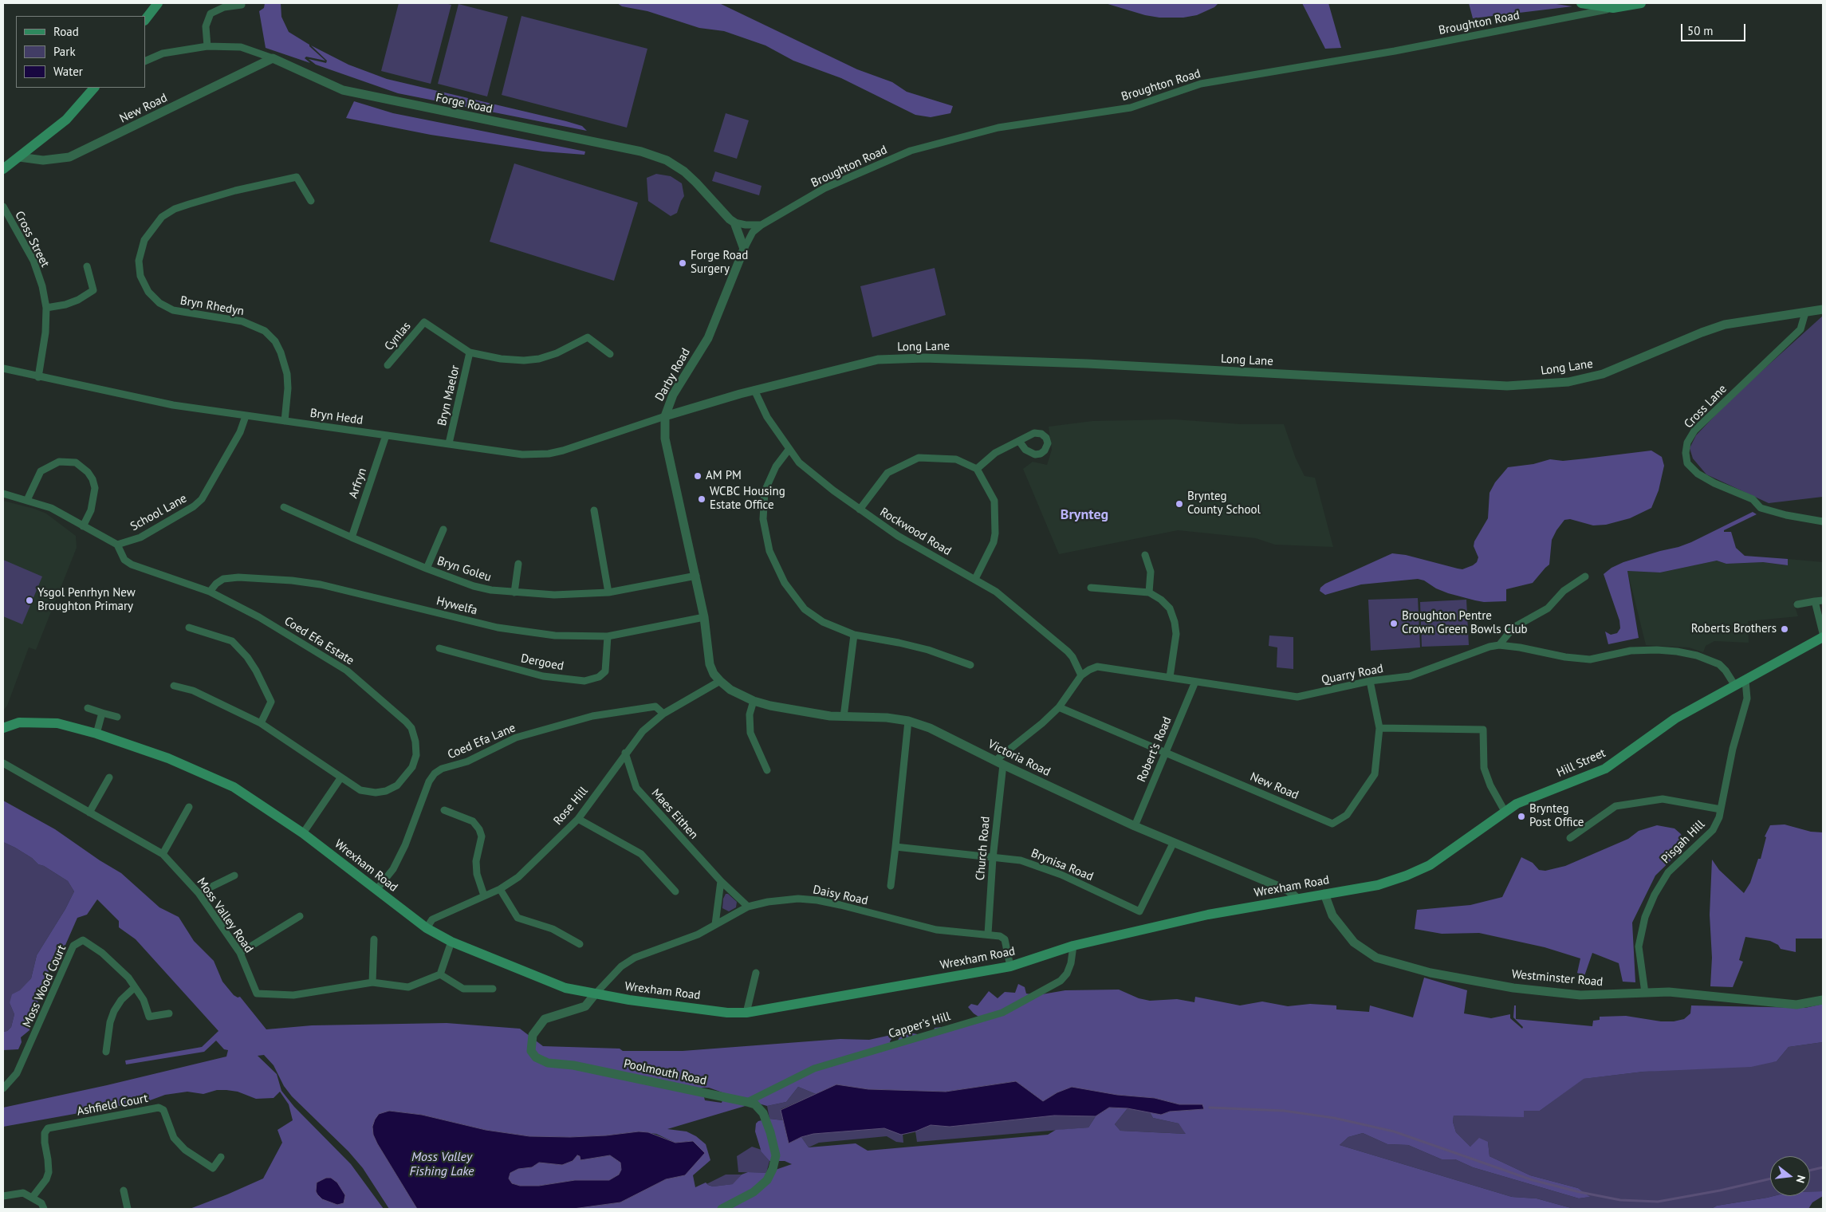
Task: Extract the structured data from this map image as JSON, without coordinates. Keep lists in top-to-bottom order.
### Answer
{
  "streets": {
    "main road": ["Hill Street", "Wrexham Road"],
    "street": [
      "Broughton Road",
      "Forge Road",
      "New Road",
      "Cross Street",
      "Bryn Rhedyn",
      "Cynlas",
      "Long Lane",
      "Darby Road",
      "Bryn Maelor",
      "Cross Lane",
      "Bryn Hedd",
      "Arfryn",
      "School Lane",
      "Rockwood Road",
      "Bryn Goleu",
      "Hywelfa",
      "Coed Efa Estate",
      "Dergoed",
      "Quarry Road",
      "Coed Efa Lane",
      "Robert's Road",
      "Victoria Road",
      "Rose Hill",
      "Maes Eithen",
      "Pisgah Hill",
      "Church Road",
      "Brynisa Road",
      "Daisy Road",
      "Moss Valley Road",
      "Westminster Road",
      "Moss Wood Court",
      "Capper's Hill",
      "Poolmouth Road",
      "Ashfield Court"
    ]
  },
  "crossings": [
    ["Broughton Road", "Forge Road"],
    ["Broughton Road", "Darby Road"],
    ["Forge Road", "New Road"],
    ["Forge Road", "Darby Road"],
    ["New Road", "Quarry Road"],
    ["New Road", "Robert's Road"],
    ["Cross Street", "Bryn Hedd"],
    ["Bryn Rhedyn", "Bryn Hedd"],
    ["Cynlas", "Bryn Maelor"],
    ["Long Lane", "Darby Road"],
    ["Long Lane", "Cross Lane"],
    ["Long Lane", "Bryn Hedd"],
    ["Long Lane", "Rockwood Road"],
    ["Darby Road", "Bryn Hedd"],
    ["Darby Road", "Bryn Goleu"],
    ["Darby Road", "Hywelfa"],
    ["Darby Road", "Victoria Road"],
    ["Darby Road", "Rose Hill"],
    ["Bryn Maelor", "Bryn Hedd"],
    ["Bryn Hedd", "Arfryn"],
    ["Bryn Hedd", "School Lane"],
    ["Arfryn", "Bryn Goleu"],
    ["School Lane", "Coed Efa Estate"],
    ["Rockwood Road", "Quarry Road"],
    ["Hywelfa", "Coed Efa Estate"],
    ["Hywelfa", "Dergoed"],
    ["Quarry Road", "Robert's Road"],
    ["Quarry Road", "Hill Street"],
    ["Coed Efa Lane", "Rose Hill"],
    ["Coed Efa Lane", "Wrexham Road"],
    ["Robert's Road", "Victoria Road"],
    ["Victoria Road", "Rose Hill"],
    ["Victoria Road", "Church Road"],
    ["Victoria Road", "Brynisa Road"],
    ["Victoria Road", "Wrexham Road"],
    ["Hill Street", "Pisgah Hill"],
    ["Hill Street", "Wrexham Road"],
    ["Rose Hill", "Maes Eithen"],
    ["Rose Hill", "Wrexham Road"],
    ["Maes Eithen", "Daisy Road"],
    ["Pisgah Hill", "Westminster Road"],
    ["Church Road", "Brynisa Road"],
    ["Church Road", "Daisy Road"],
    ["Wrexham Road", "Daisy Road"],
    ["Wrexham Road", "Westminster Road"],
    ["Wrexham Road", "Capper's Hill"],
    ["Wrexham Road", "Poolmouth Road"],
    ["Daisy Road", "Poolmouth Road"],
    ["Capper's Hill", "Poolmouth Road"]
  ],
  "districts": ["Brynteg"],
  "water": ["Moss Valley Fishing Lake"],
  "places": [
    "Forge Road Surgery",
    "AM PM",
    "WCBC Housing Estate Office",
    "Brynteg County School",
    "Ysgol Penrhyn New Broughton Primary",
    "Broughton Pentre Crown Green Bowls Club",
    "Roberts Brothers",
    "Brynteg Post Office"
  ],
  "legend": ["Road", "Park", "Water"],
  "scale_bar": "50 m",
  "north": "right"
}
